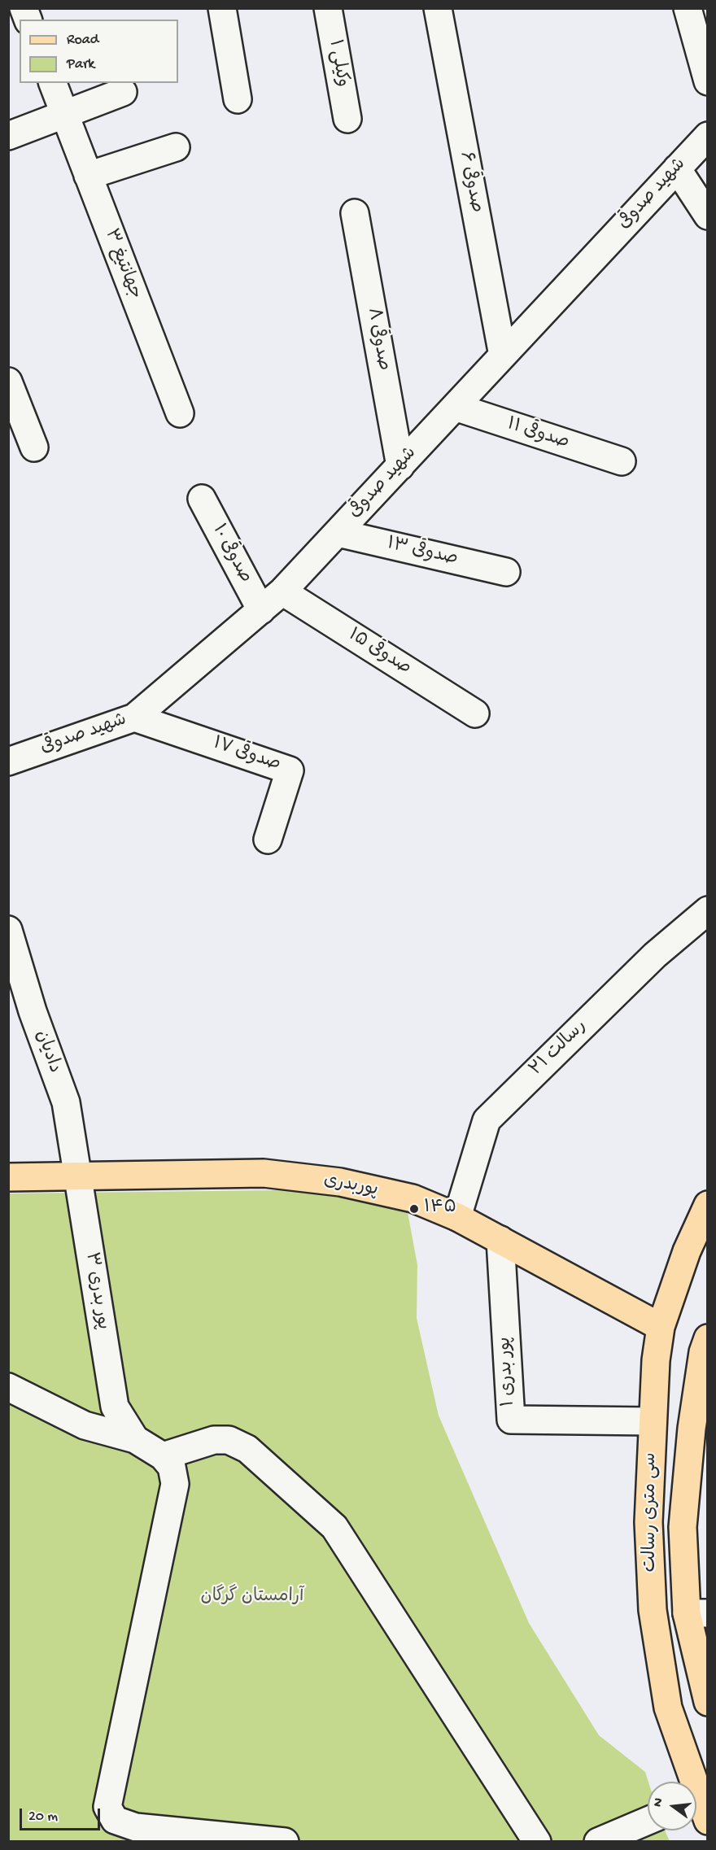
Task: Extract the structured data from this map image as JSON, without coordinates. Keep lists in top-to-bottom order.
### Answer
{
  "streets": {
    "main road": ["پوربدری", "سی متری رسالت"],
    "street": [
      "وکیلی ۱",
      "صدوقی ۶",
      "شهید صدوقی",
      "جهانتیغ ۳",
      "۸ صدوقی",
      "۱۱ صدوقی",
      "۱۳ صدوقی",
      "۱۰ صدوقی",
      "۱۵ صدوقی",
      "۱۷ صدوقی",
      "۲۱ رسالت",
      "دادیان",
      "پور بدری ۳",
      "پور بدری ۱"
    ]
  },
  "crossings": [
    ["صدوقی ۶", "شهید صدوقی"],
    ["شهید صدوقی", "۸ صدوقی"],
    ["شهید صدوقی", "۱۱ صدوقی"],
    ["شهید صدوقی", "۱۳ صدوقی"],
    ["شهید صدوقی", "۱۰ صدوقی"],
    ["شهید صدوقی", "۱۵ صدوقی"],
    ["شهید صدوقی", "۱۷ صدوقی"],
    ["۲۱ رسالت", "پوربدری"],
    ["دادیان", "پوربدری"],
    ["دادیان", "پور بدری ۳"],
    ["پوربدری", "پور بدری ۳"],
    ["پوربدری", "پور بدری ۱"],
    ["پوربدری", "سی متری رسالت"],
    ["پور بدری ۱", "سی متری رسالت"]
  ],
  "parks": ["آرامستان گرگان"],
  "places": ["۱۴۵"],
  "legend": ["Road", "Park"],
  "scale_bar": "20 m",
  "north": "left"
}
